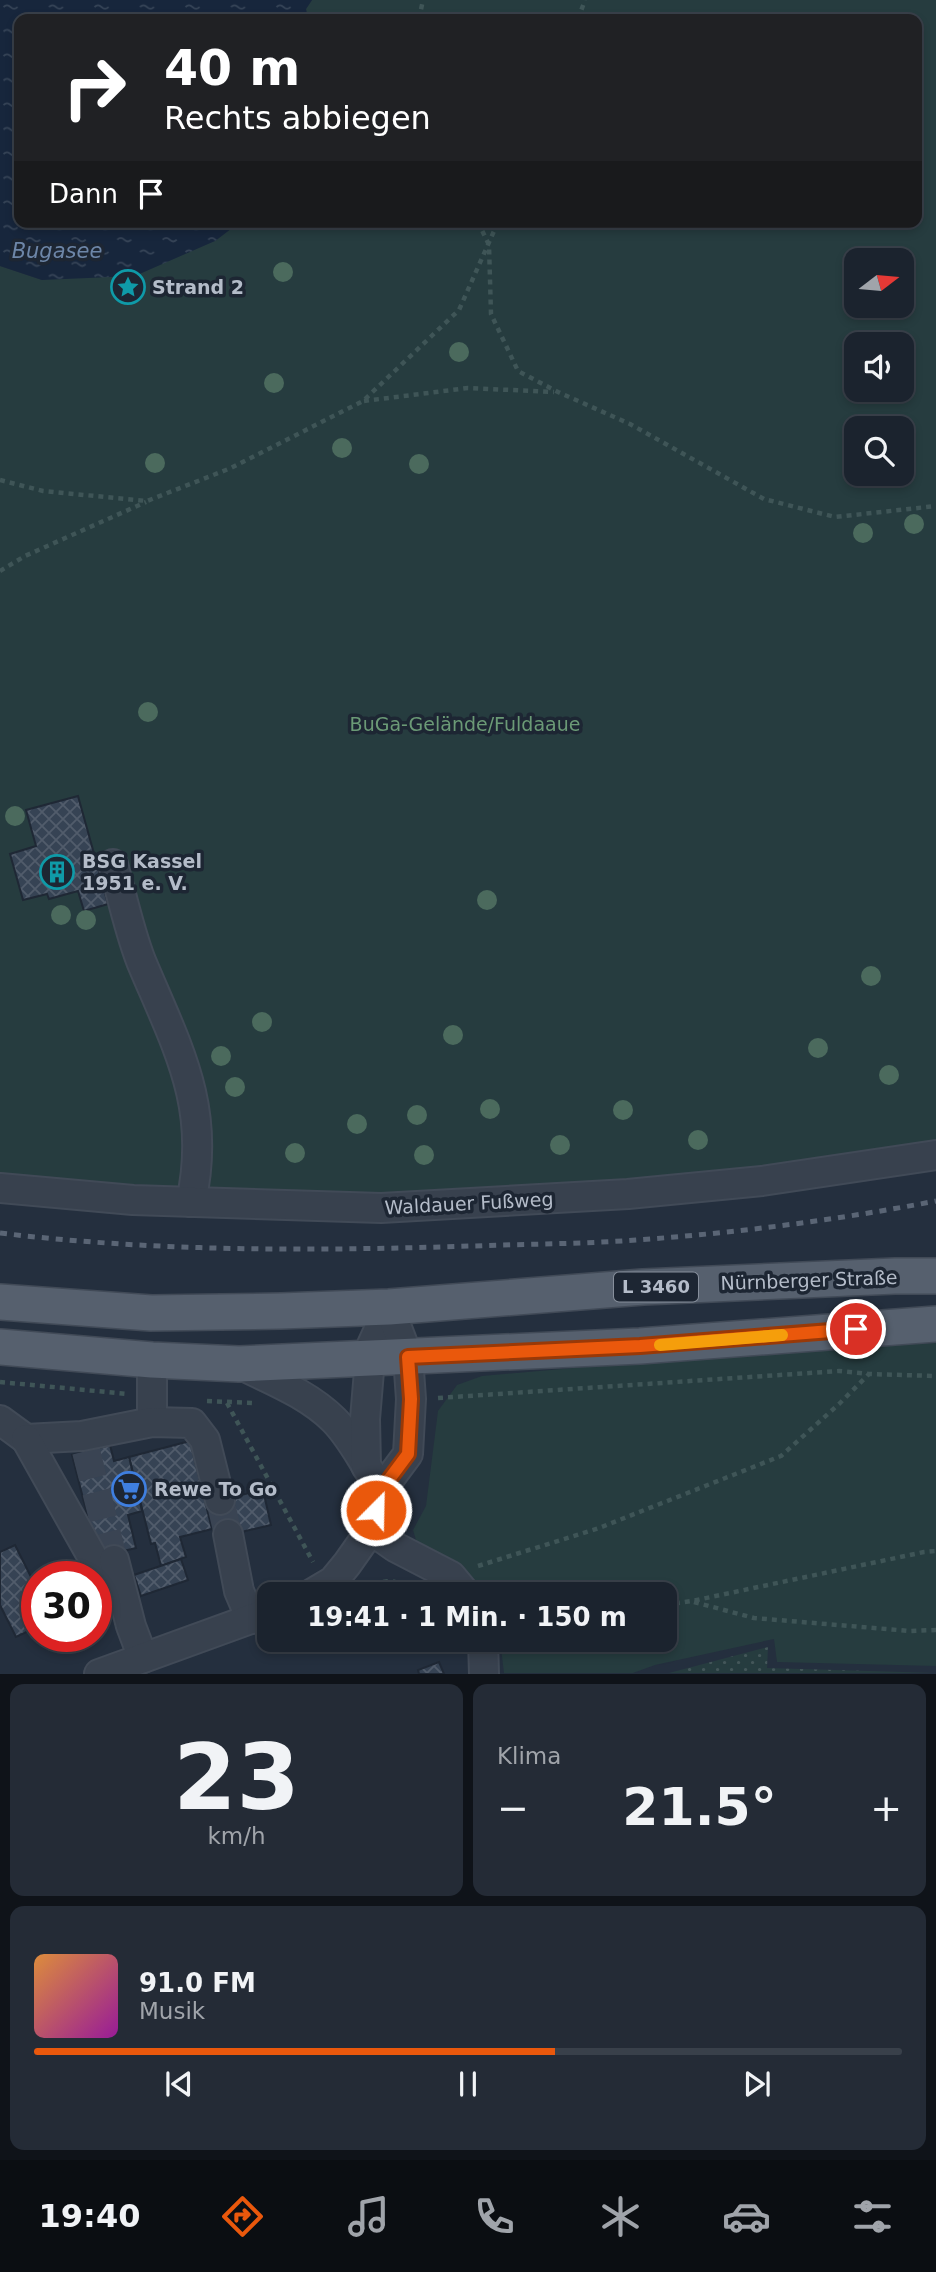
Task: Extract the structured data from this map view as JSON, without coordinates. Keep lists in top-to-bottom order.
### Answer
{
  "streets": {
    "main road": ["Nürnberger Straße", "L 3460"],
    "street": ["Waldauer Fußweg"]
  },
  "crossings": [
    ["Nürnberger Straße", "L 3460"]
  ],
  "water": ["Bugasee"],
  "parks": ["BuGa-Gelände/Fuldaaue"],
  "places": {
    "place": ["Strand 2"],
    "building": ["BSG Kassel 1951 e. V."],
    "supermarket": ["Rewe To Go"]
  },
  "north": "right",
  "page": {
    "turn": ["40 m", "Rechts abbiegen"],
    "then": "Dann",
    "limit": "30",
    "trip": "19:41 · 1 Min. · 150 m",
    "tile": [
      ["23", "km/h"],
      "Klima"
    ],
    "heat": ["−", "21.5°", "+"],
    "song": ["91.0 FM", "Musik"],
    "tabs": "19:40"
  }
}
